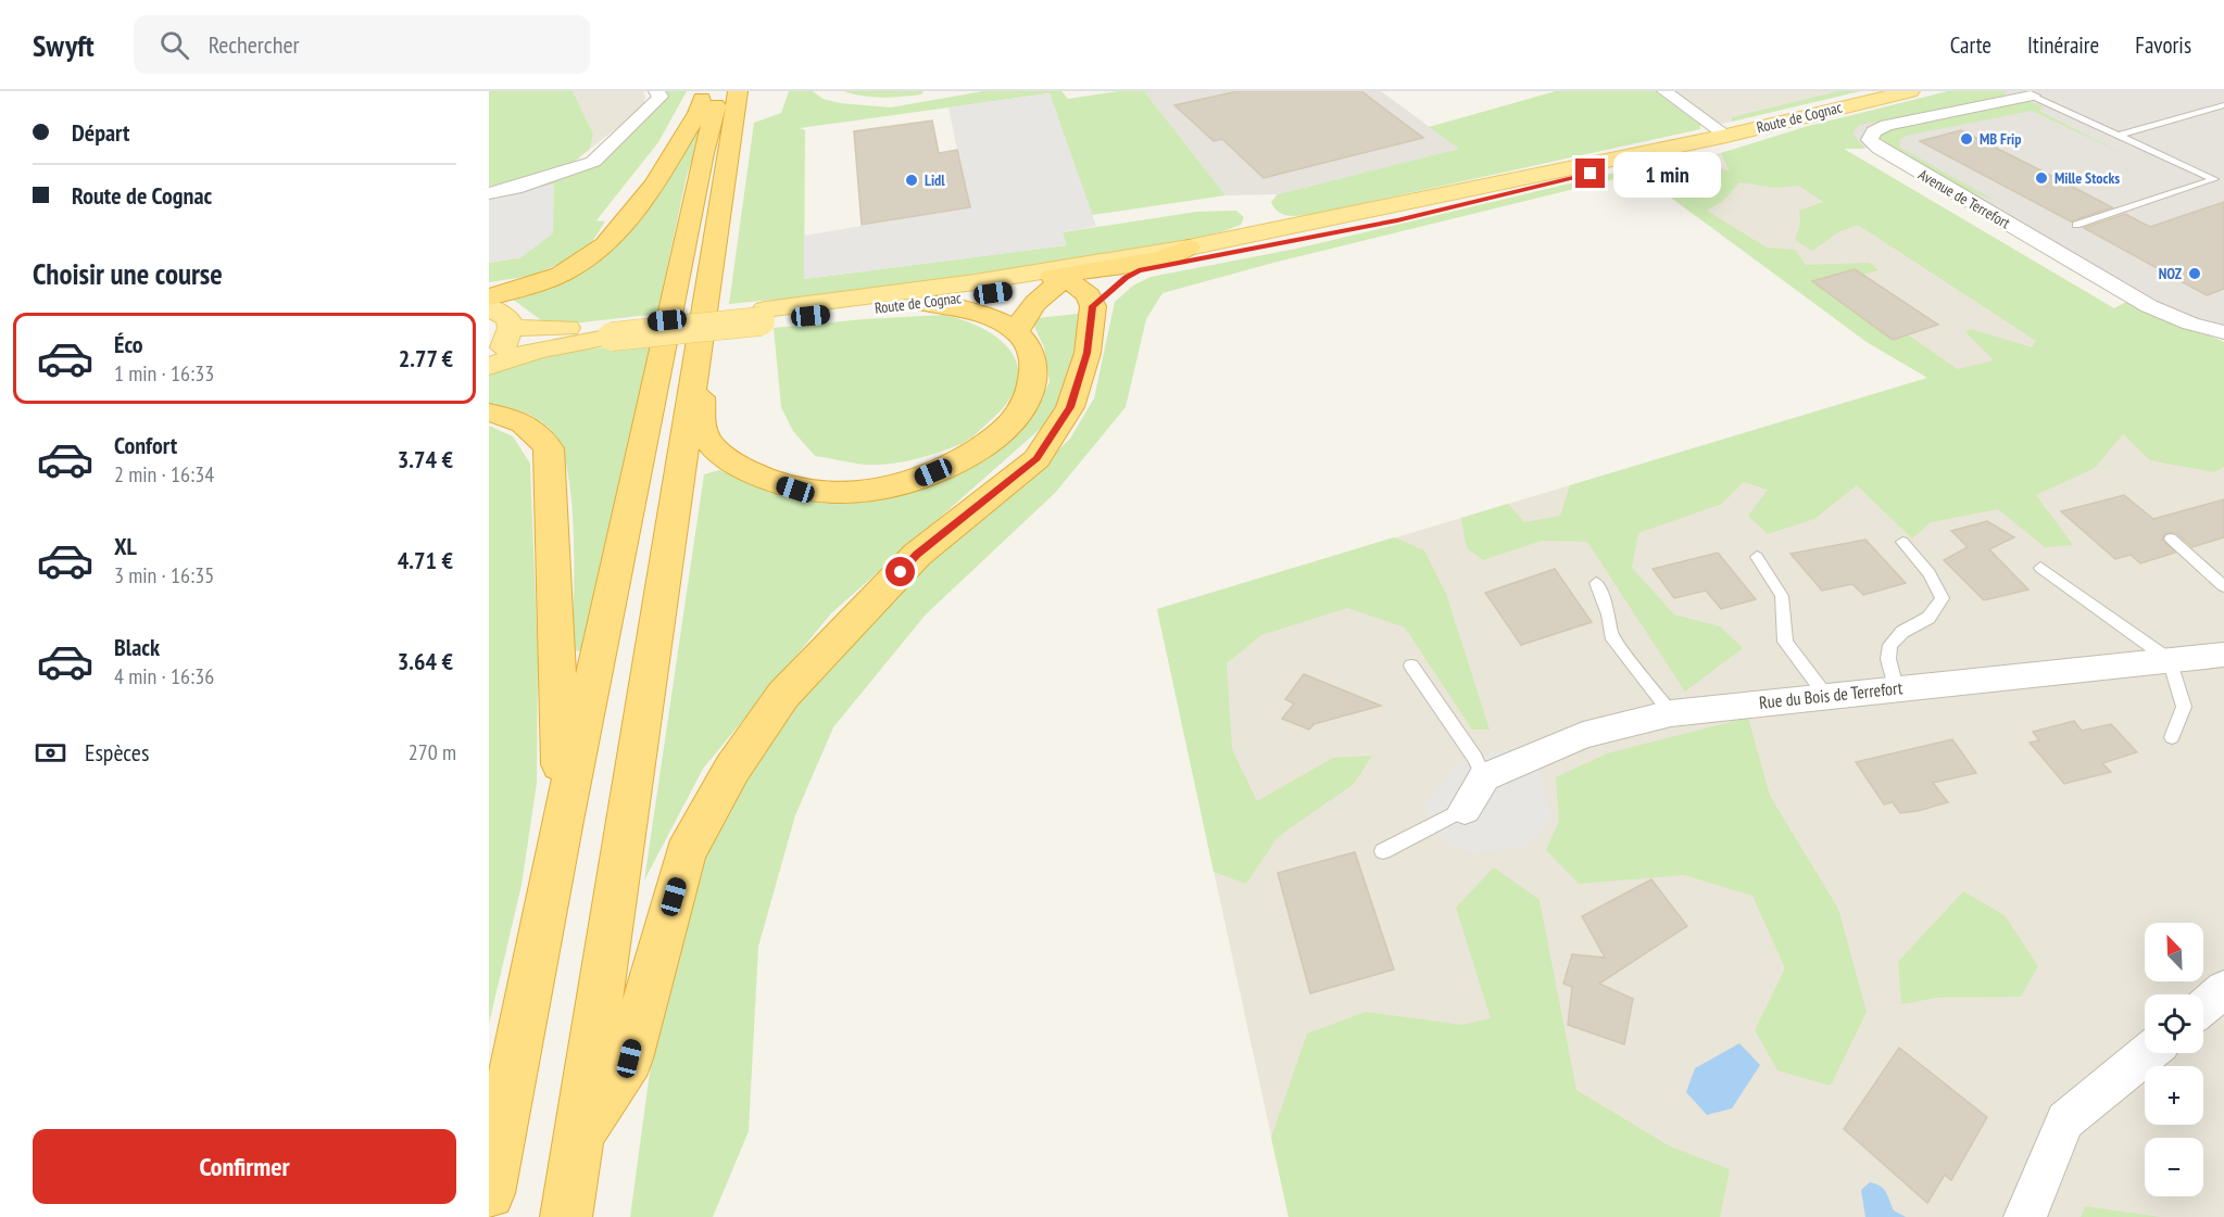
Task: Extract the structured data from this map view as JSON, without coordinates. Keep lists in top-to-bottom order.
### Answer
{
  "streets": {
    "main road": ["Route de Cognac"],
    "street": ["Avenue de Terrefort", "Rue du Bois de Terrefort"]
  },
  "places": [
    "MB Frip",
    "Mille Stocks",
    "Lidl",
    "NOZ"
  ],
  "north": "top left",
  "page": {
    "header": "Swyft",
    "search": "Rechercher",
    "nav": ["Carte", "Itinéraire", "Favoris"],
    "banner": ["Départ", "Route de Cognac"],
    "bubble": "1 min",
    "heading": "Choisir une course",
    "list": [
      {
        "name": "Éco",
        "note": "1 min · 16:33",
        "value": "2.77 €"
      },
      {
        "name": "Confort",
        "note": "2 min · 16:34",
        "value": "3.74 €"
      },
      {
        "name": "XL",
        "note": "3 min · 16:35",
        "value": "4.71 €"
      },
      {
        "name": "Black",
        "note": "4 min · 16:36",
        "value": "3.64 €"
      }
    ],
    "pay": ["Espèces", "270 m"],
    "map_buttons": ["+", "−"],
    "buttons": "Confirmer"
  }
}
